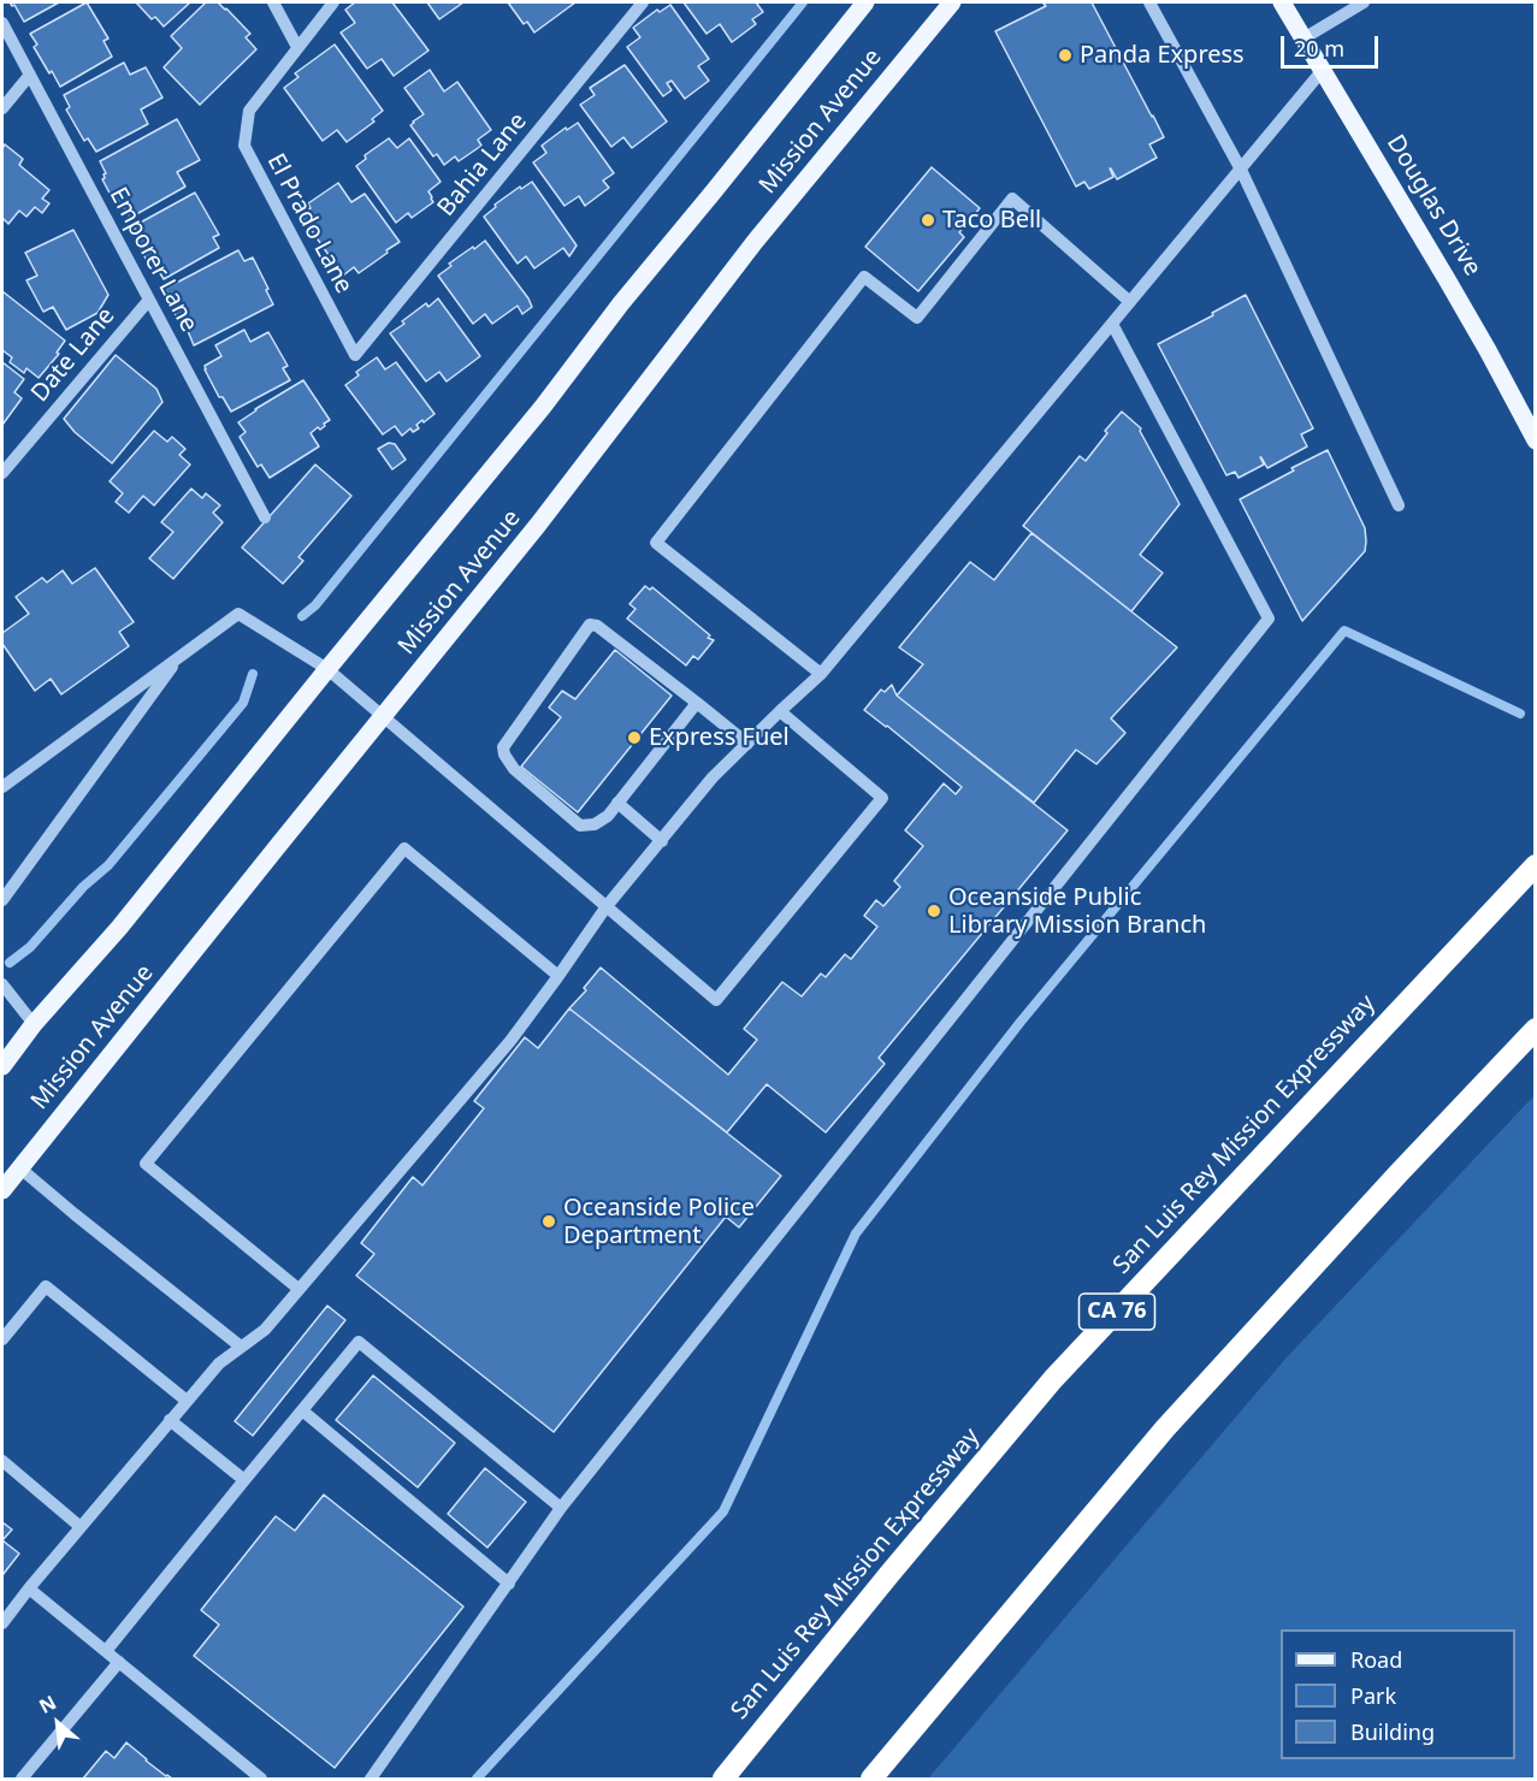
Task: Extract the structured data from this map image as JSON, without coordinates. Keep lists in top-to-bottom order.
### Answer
{
  "streets": {
    "highway": ["San Luis Rey Mission Expressway", "CA 76"],
    "main road": ["Mission Avenue", "Douglas Drive"],
    "lane": [
      "Bahia Lane",
      "El Prado Lane",
      "Emporer Lane",
      "Date Lane"
    ]
  },
  "crossings": [
    ["Bahia Lane", "El Prado Lane"],
    ["Emporer Lane", "Date Lane"]
  ],
  "places": [
    "Panda Express",
    "Taco Bell",
    "Express Fuel",
    "Oceanside Public Library Mission Branch",
    "Oceanside Police Department"
  ],
  "legend": ["Road", "Park", "Building"],
  "scale_bar": "20 m",
  "north": "top left"
}
